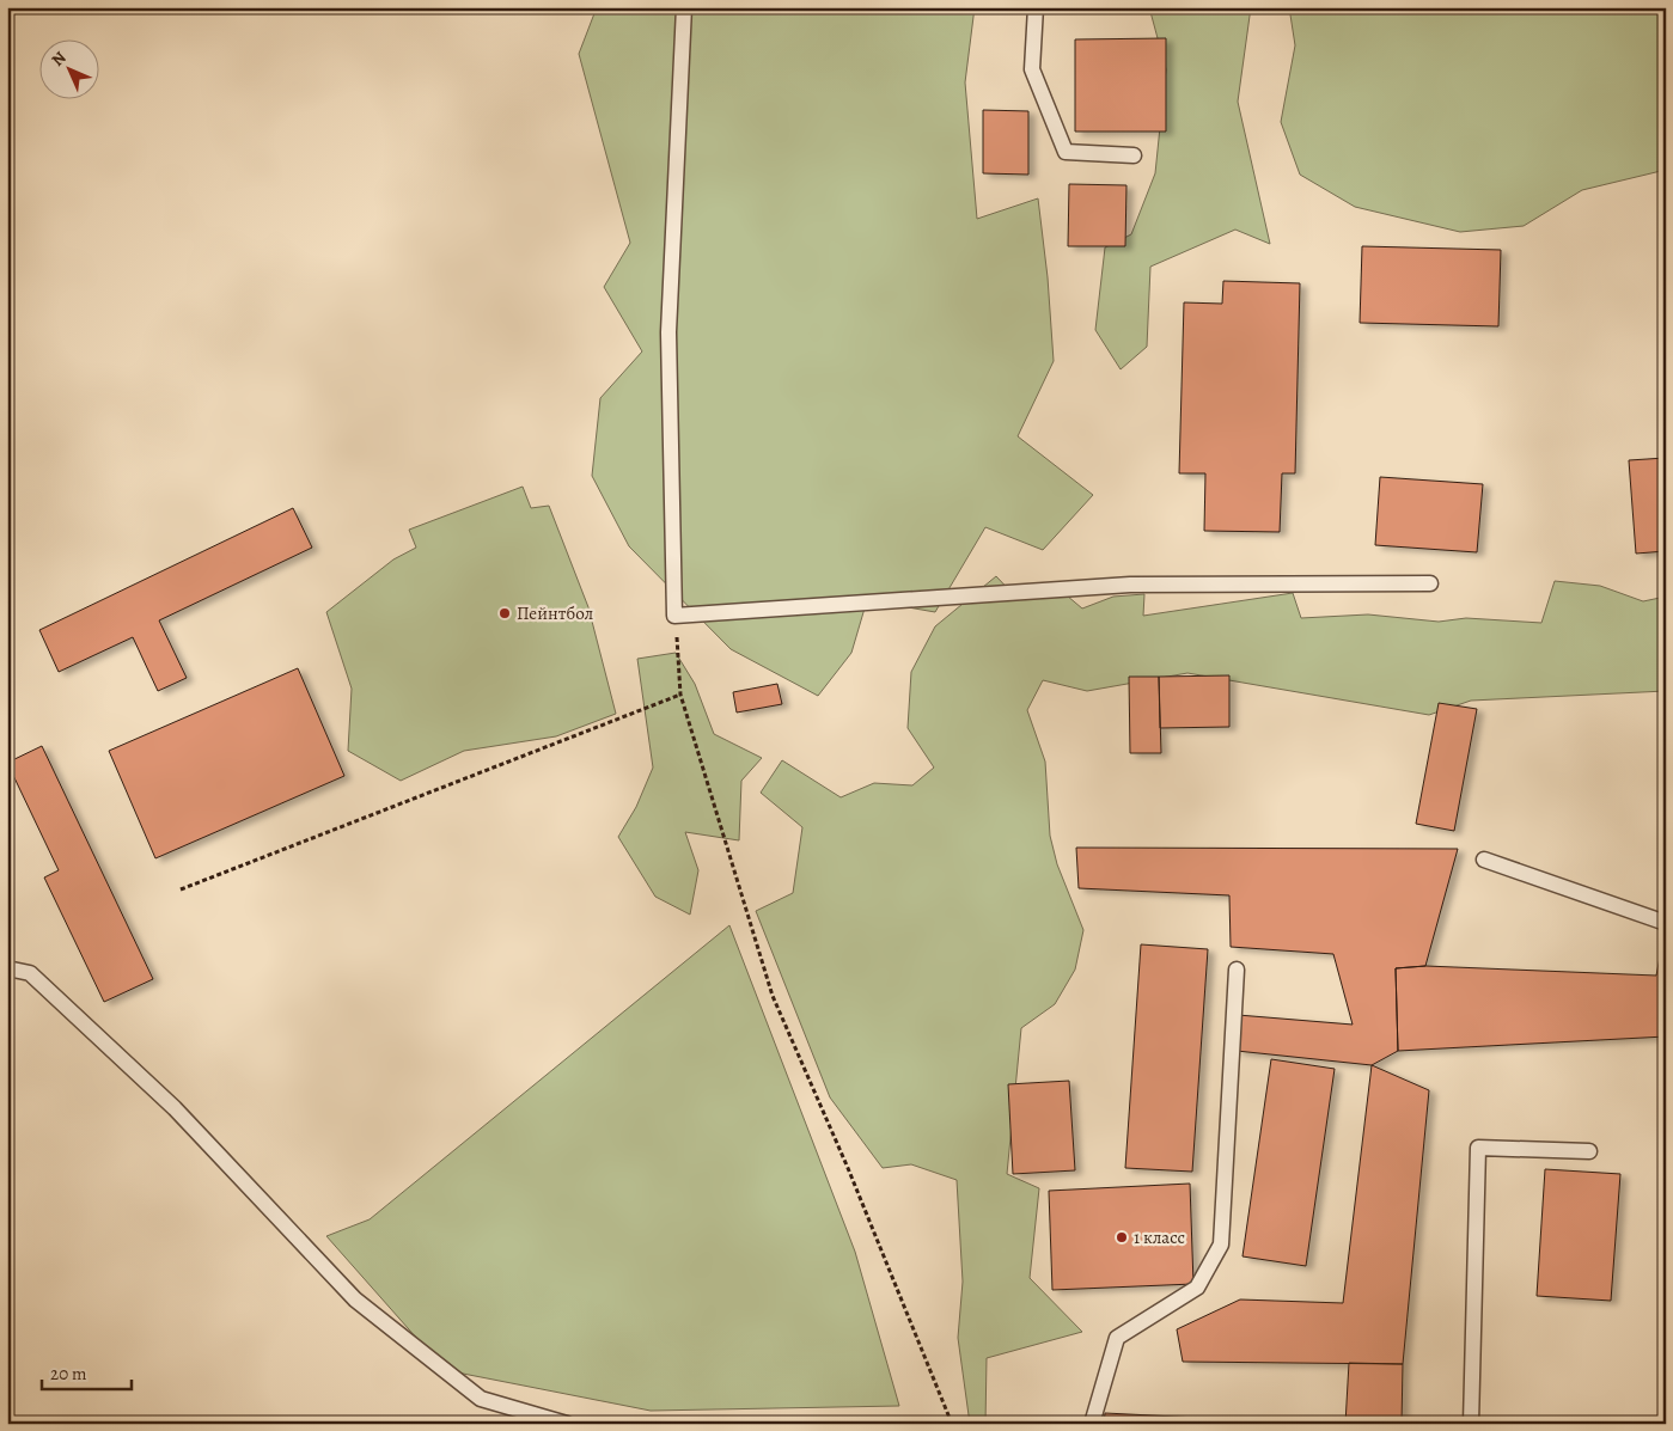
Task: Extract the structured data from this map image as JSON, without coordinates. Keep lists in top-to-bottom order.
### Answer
{
  "places": ["Пейнтбол", "1 класс"],
  "scale_bar": "20 m",
  "north": "top left"
}
